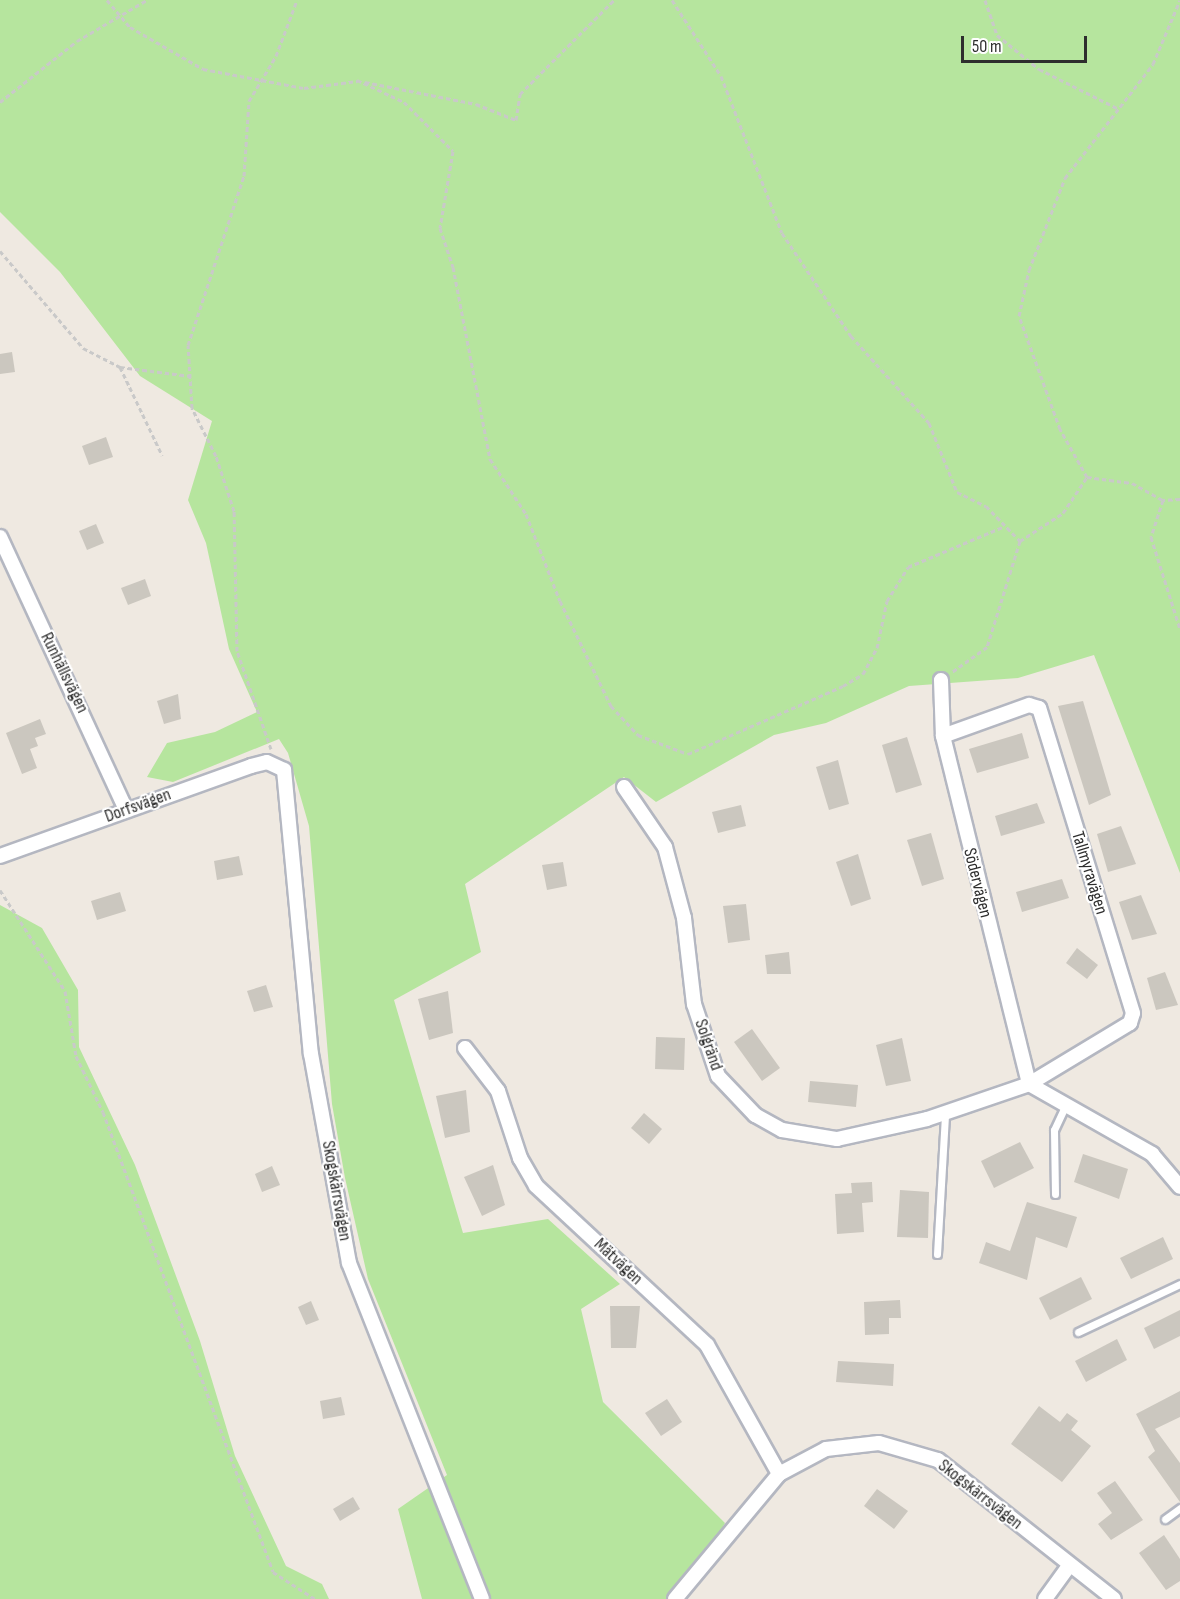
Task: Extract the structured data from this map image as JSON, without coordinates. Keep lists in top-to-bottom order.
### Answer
{
  "streets": {
    "street": [
      "Runhällsvägen",
      "Dorfsvägen",
      "Tallmyravägen",
      "Södervägen",
      "Solgränd",
      "Skogskärrsvägen",
      "Mätvägen"
    ]
  },
  "crossings": [
    ["Runhällsvägen", "Dorfsvägen"],
    ["Dorfsvägen", "Skogskärrsvägen"],
    ["Tallmyravägen", "Södervägen"],
    ["Tallmyravägen", "Solgränd"],
    ["Södervägen", "Solgränd"],
    ["Skogskärrsvägen", "Mätvägen"]
  ],
  "scale_bar": "50 m"
}
